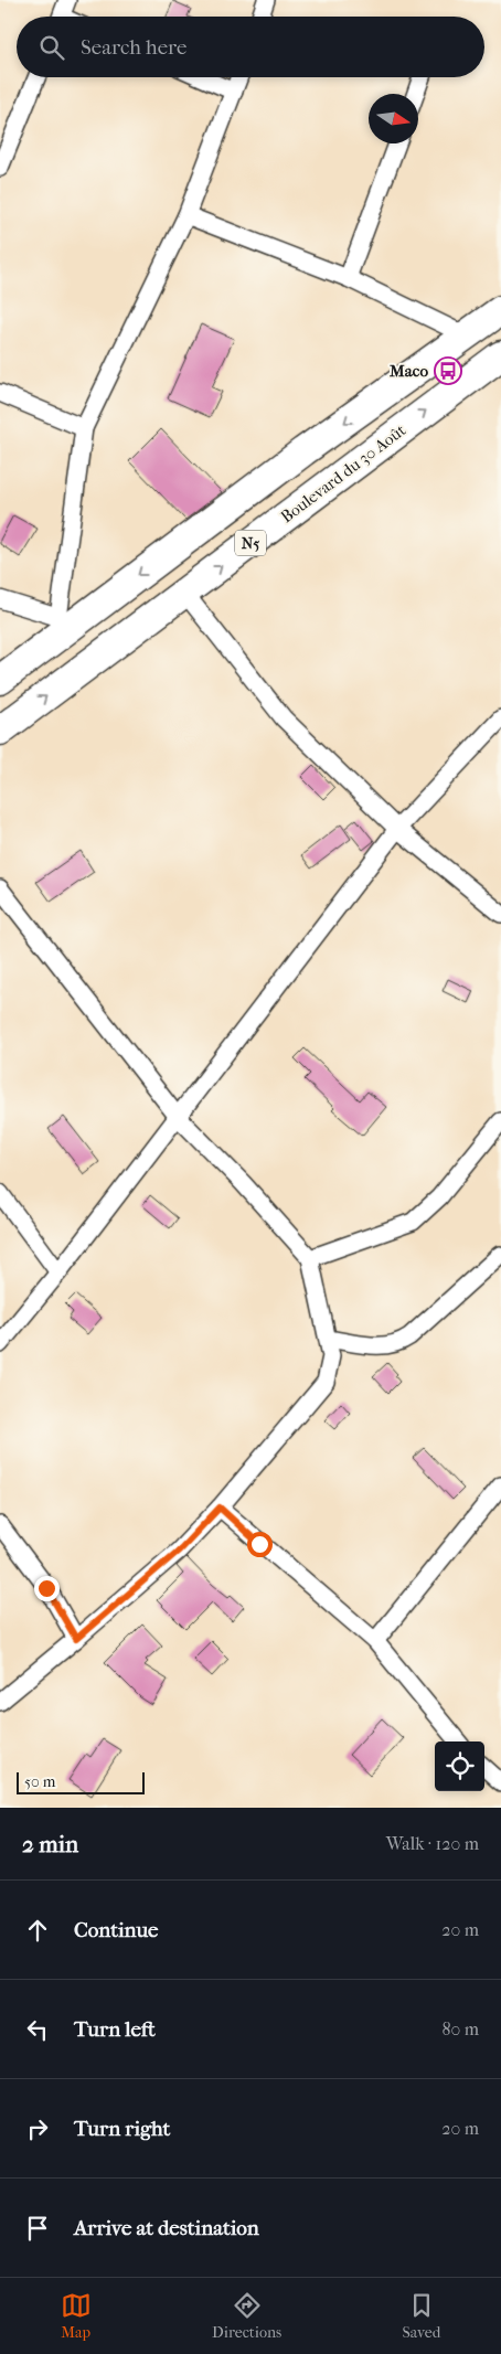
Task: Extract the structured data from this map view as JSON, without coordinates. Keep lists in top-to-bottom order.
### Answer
{
  "streets": {
    "highway": ["Boulevard du 30 Août", "N5"]
  },
  "places": {
    "bus stop": ["Maco"]
  },
  "scale_bar": "50 m",
  "north": "right",
  "page": {
    "search": "Search here",
    "scale": "50 m",
    "heading": ["2 min", "Walk · 120 m"],
    "list": [
      ["Continue", "20 m"],
      ["Turn left", "80 m"],
      ["Turn right", "20 m"],
      "Arrive at destination"
    ],
    "nav": ["Map", "Directions", "Saved"]
  }
}
